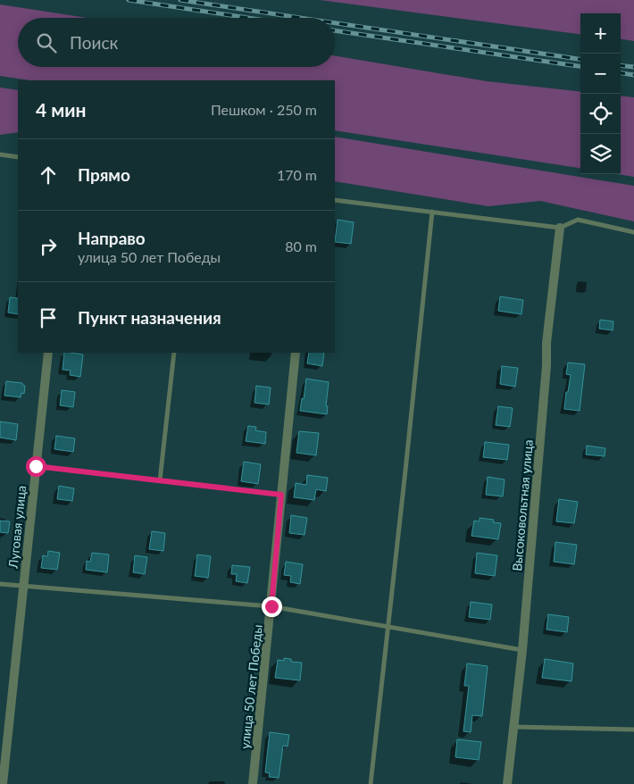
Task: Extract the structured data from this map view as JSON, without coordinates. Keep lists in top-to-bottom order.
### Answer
{
  "streets": {
    "street": ["Высоковольтная улица", "Луговая улица", "улица 50 лет Победы"]
  },
  "page": {
    "map_buttons": ["+", "−"],
    "search": "Поиск",
    "heading": ["4 мин", "Пешком · 250 m"],
    "list": [
      ["Прямо", "170 m"],
      ["Направо", "улица 50 лет Победы", "80 m"],
      "Пункт назначения"
    ]
  }
}
